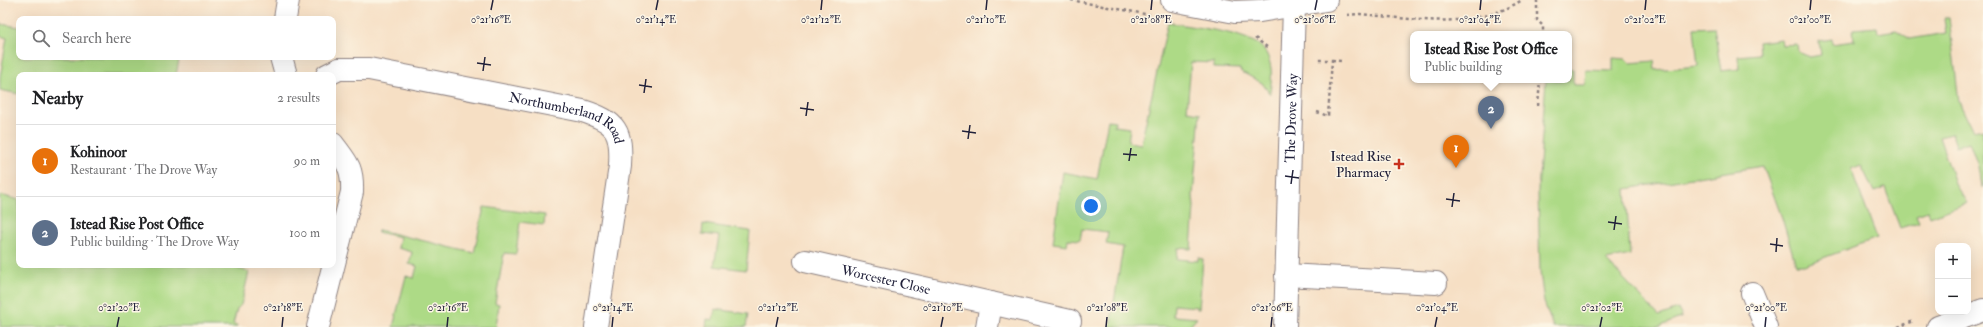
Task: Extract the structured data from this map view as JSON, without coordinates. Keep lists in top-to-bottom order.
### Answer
{
  "streets": {
    "street": ["The Drove Way", "Northumberland Road", "Worcester Close"]
  },
  "places": {
    "health": ["Istead Rise Pharmacy"]
  },
  "page": {
    "search": "Search here",
    "popup": ["Istead Rise Post Office", "Public building"],
    "heading": ["Nearby", "2 results"],
    "pins": ["2", "1"],
    "list": [
      {
        "mark": "1",
        "name": "Kohinoor",
        "note": "Restaurant · The Drove Way",
        "value": "90 m"
      },
      {
        "mark": "2",
        "name": "Istead Rise Post Office",
        "note": "Public building · The Drove Way",
        "value": "100 m"
      }
    ],
    "map_buttons": ["+", "−"]
  },
  "coordinates": [
    "0°21'16\"E",
    "0°21'14\"E",
    "0°21'12\"E",
    "0°21'10\"E",
    "0°21'08\"E",
    "0°21'06\"E",
    "0°21'04\"E",
    "0°21'02\"E",
    "0°21'00\"E",
    "0°21'20\"E",
    "0°21'18\"E"
  ]
}
